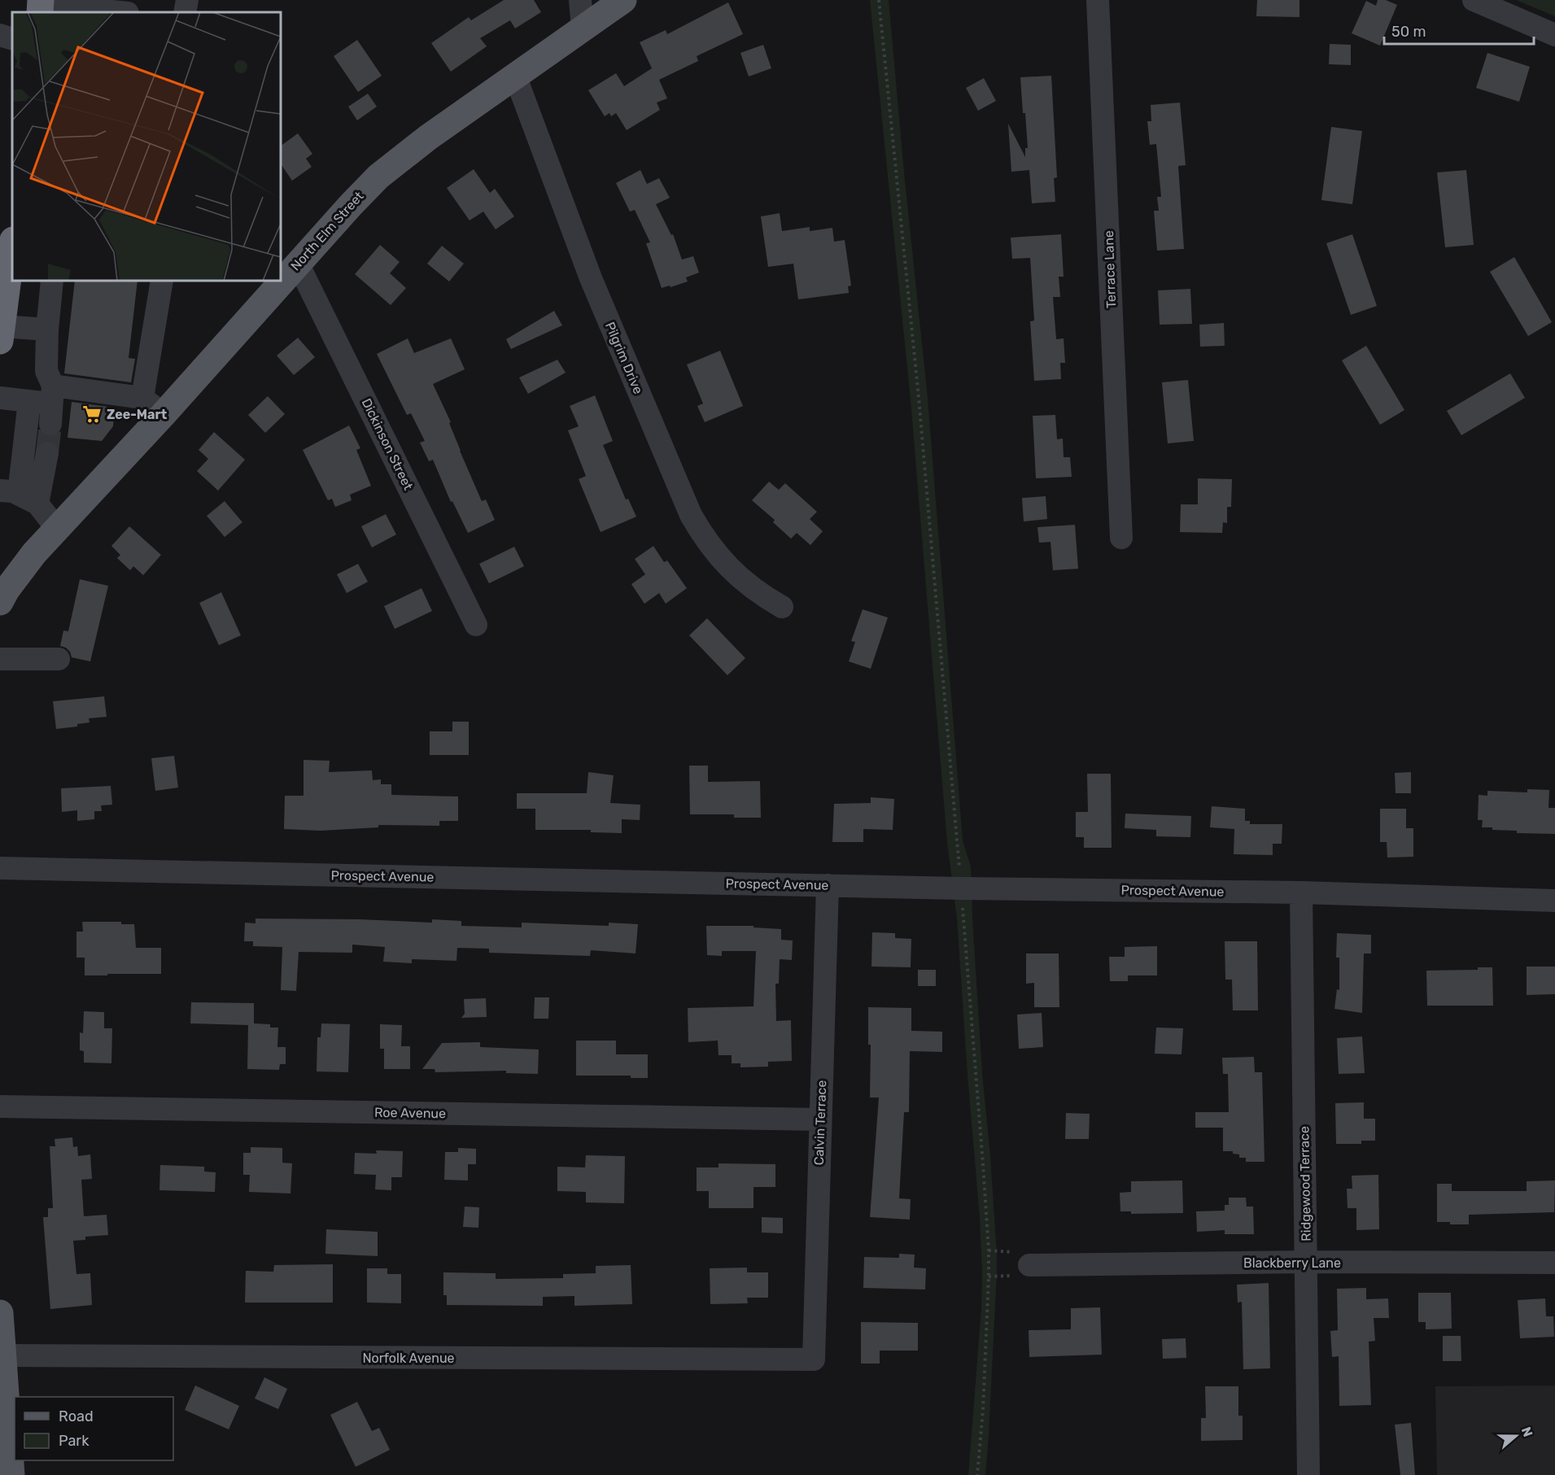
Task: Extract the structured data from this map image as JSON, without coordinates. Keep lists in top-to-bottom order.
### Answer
{
  "streets": {
    "main road": ["North Elm Street"],
    "street": [
      "Terrace Lane",
      "Pilgrim Drive",
      "Dickinson Street",
      "Prospect Avenue",
      "Roe Avenue",
      "Calvin Terrace",
      "Ridgewood Terrace",
      "Blackberry Lane",
      "Norfolk Avenue"
    ]
  },
  "crossings": [
    ["North Elm Street", "Pilgrim Drive"],
    ["North Elm Street", "Dickinson Street"],
    ["Prospect Avenue", "Calvin Terrace"],
    ["Prospect Avenue", "Ridgewood Terrace"],
    ["Roe Avenue", "Calvin Terrace"],
    ["Calvin Terrace", "Norfolk Avenue"],
    ["Ridgewood Terrace", "Blackberry Lane"]
  ],
  "places": {
    "supermarket": ["Zee-Mart"]
  },
  "legend": ["Road", "Park"],
  "scale_bar": "50 m",
  "north": "right"
}
